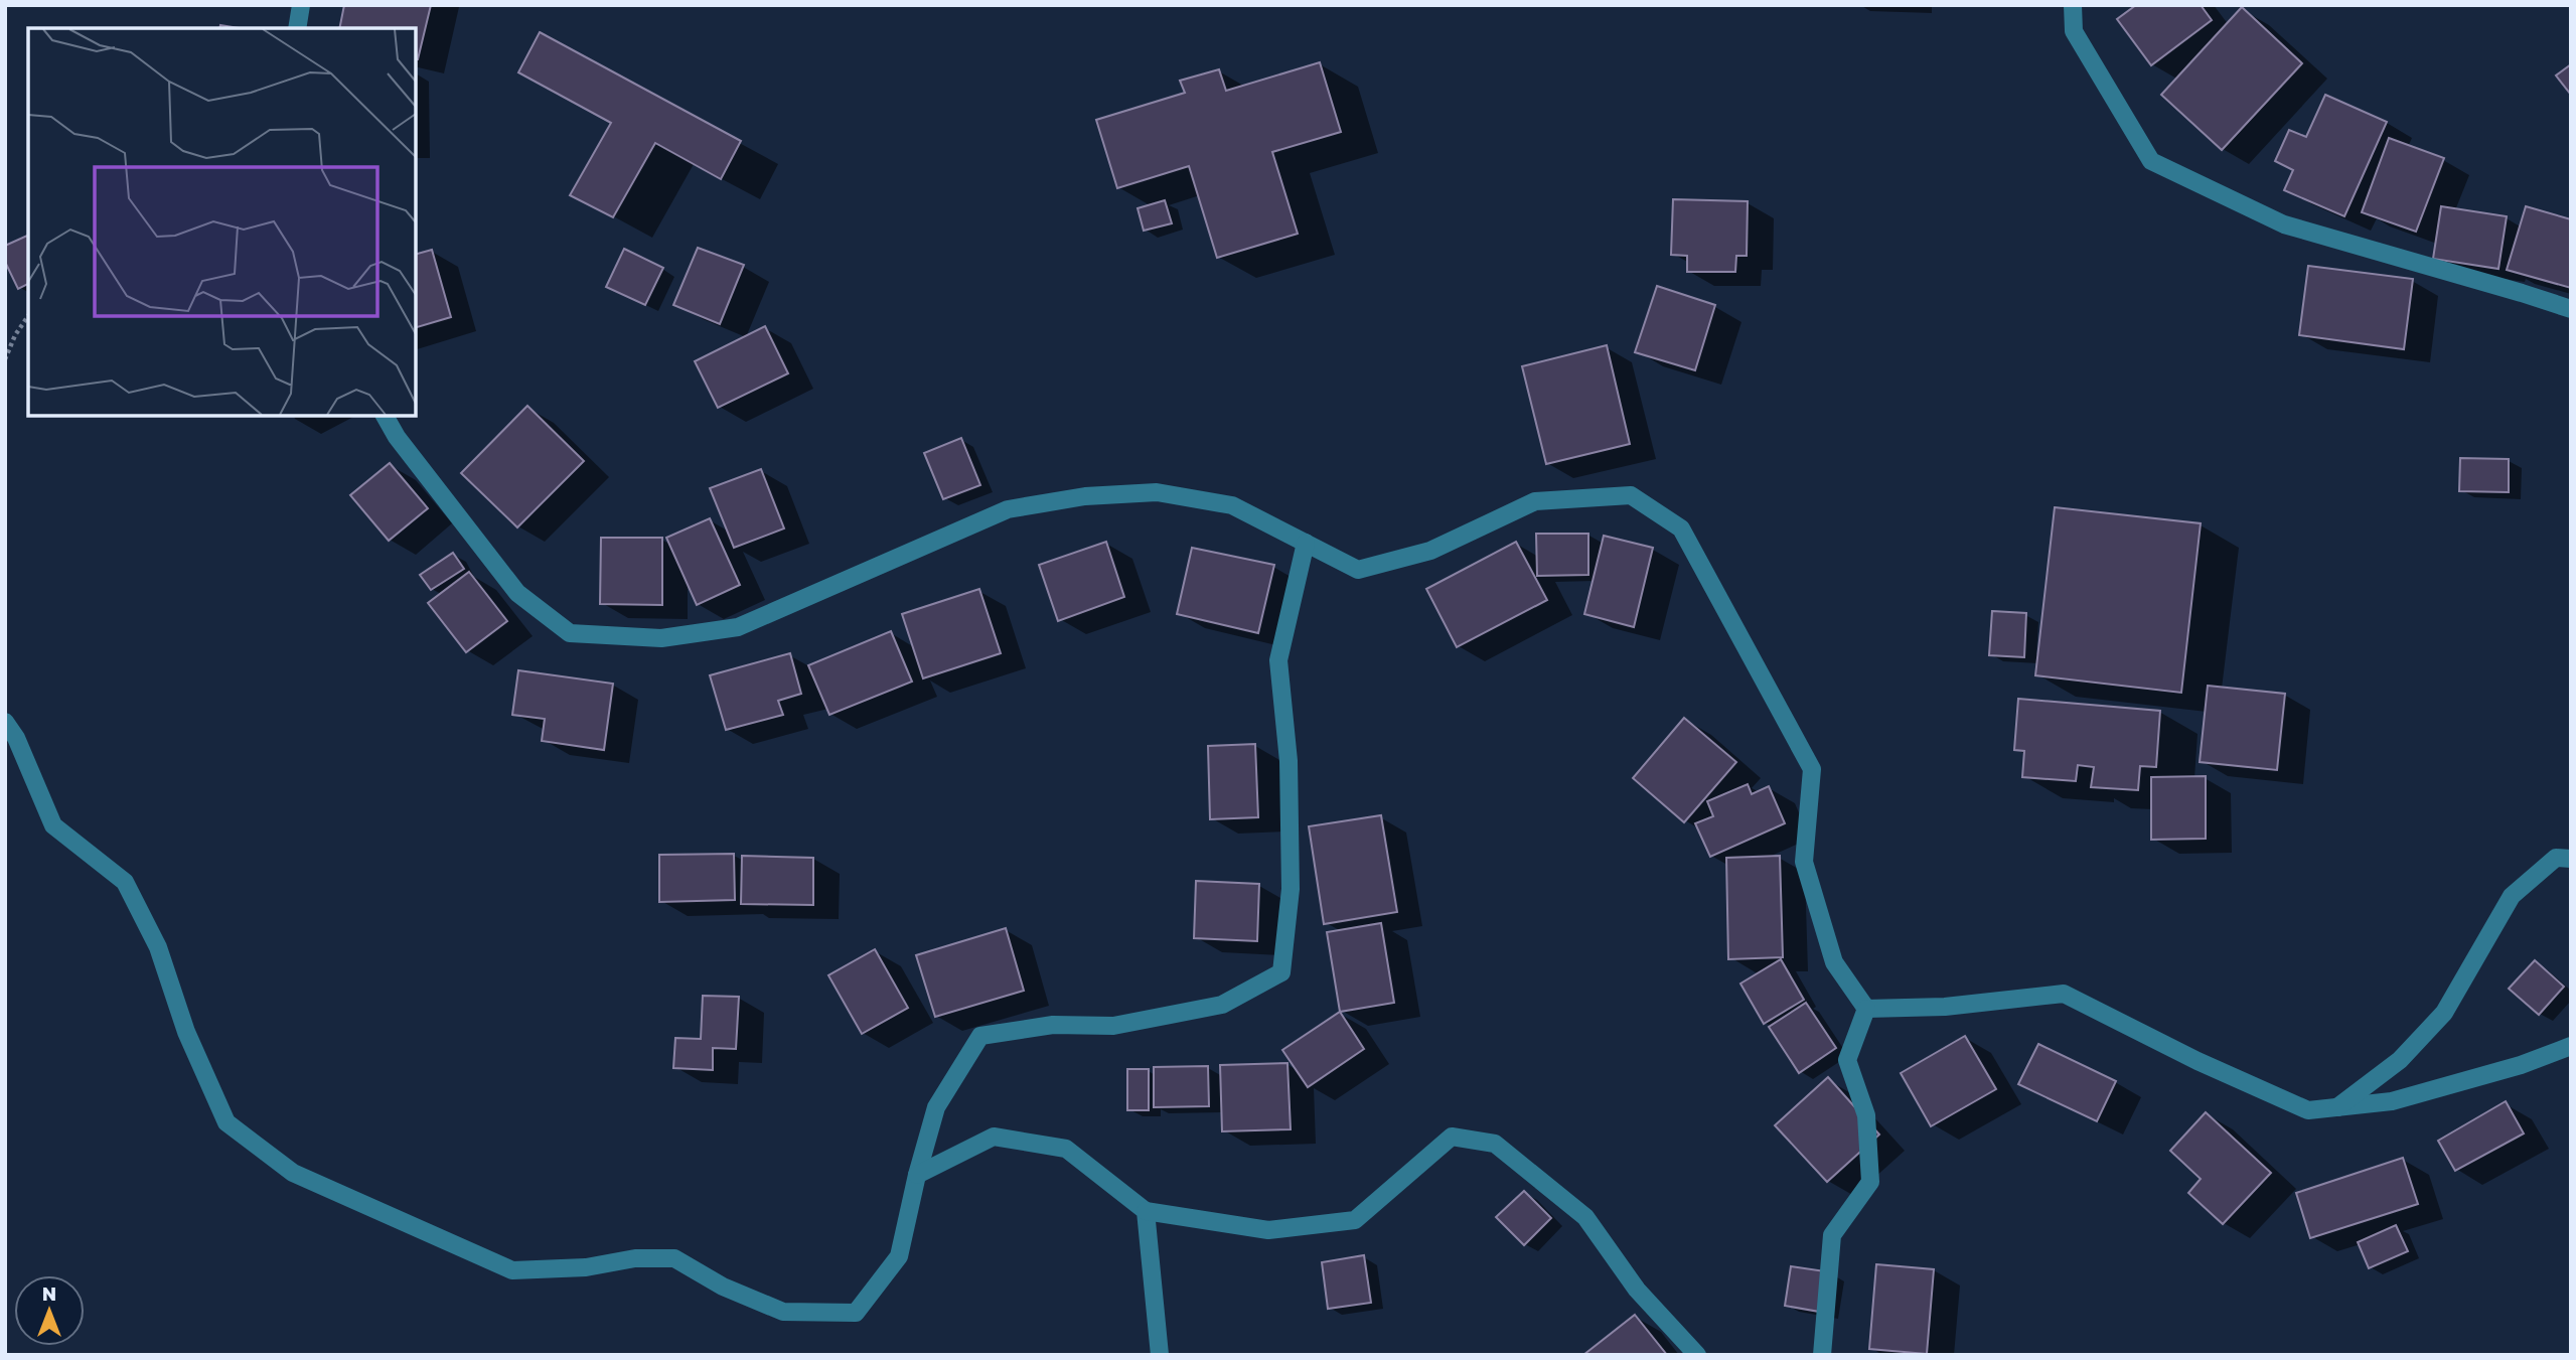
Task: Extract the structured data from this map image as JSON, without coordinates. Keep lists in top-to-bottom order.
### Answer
{
  "north": "top"
}
